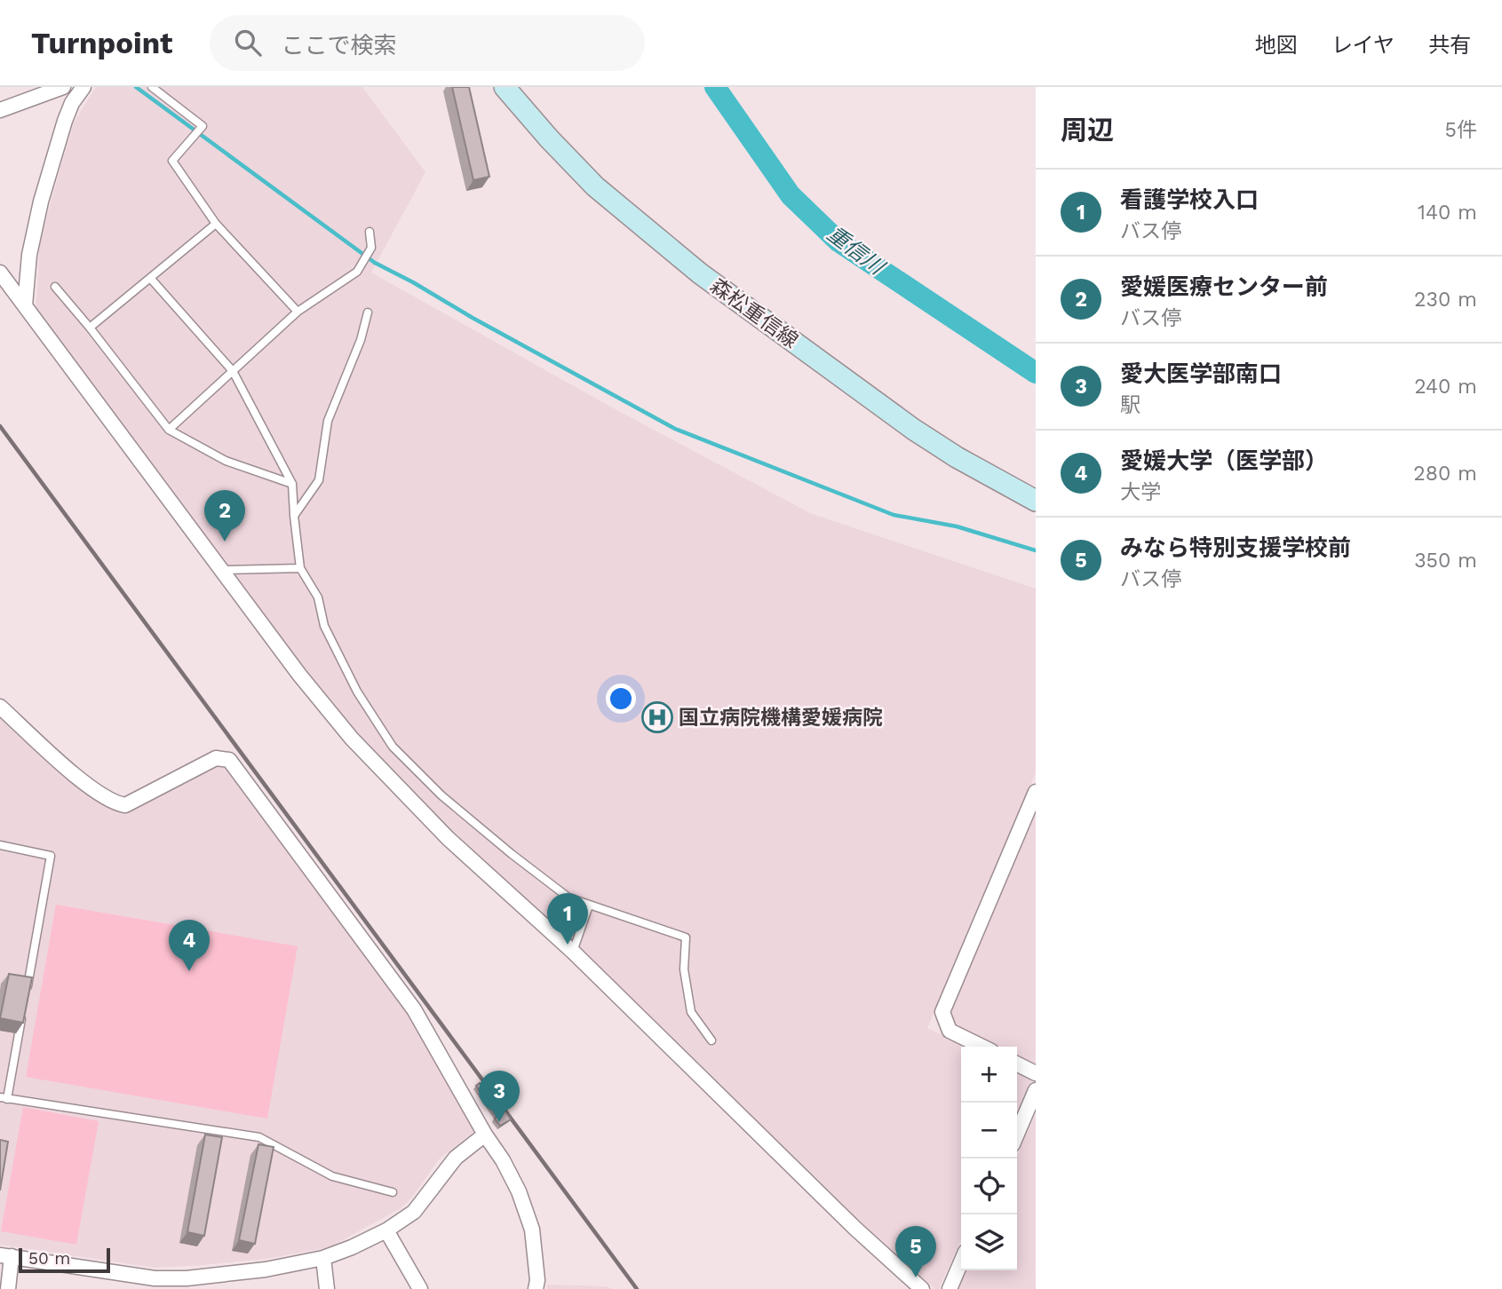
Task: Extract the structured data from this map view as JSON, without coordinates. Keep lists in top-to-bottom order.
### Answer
{
  "streets": {
    "main road": ["森松重信線"]
  },
  "water": ["重信川"],
  "places": {
    "hospital": ["国立病院機構愛媛病院"]
  },
  "scale_bar": "50 m",
  "page": {
    "header": "Turnpoint",
    "search": "ここで検索",
    "nav": ["地図", "レイヤ", "共有"],
    "heading": ["周辺", "5件"],
    "list": [
      {
        "mark": "1",
        "name": "看護学校入口",
        "note": "バス停",
        "value": "140 m"
      },
      {
        "mark": "2",
        "name": "愛媛医療センター前",
        "note": "バス停",
        "value": "230 m"
      },
      {
        "mark": "3",
        "name": "愛大医学部南口",
        "note": "駅",
        "value": "240 m"
      },
      {
        "mark": "4",
        "name": "愛媛大学（医学部）",
        "note": "大学",
        "value": "280 m"
      },
      {
        "mark": "5",
        "name": "みなら特別支援学校前",
        "note": "バス停",
        "value": "350 m"
      }
    ],
    "pins": [
      "2",
      "1",
      "4",
      "3",
      "5"
    ],
    "map_buttons": ["+", "−"],
    "scale": "50 m"
  }
}
